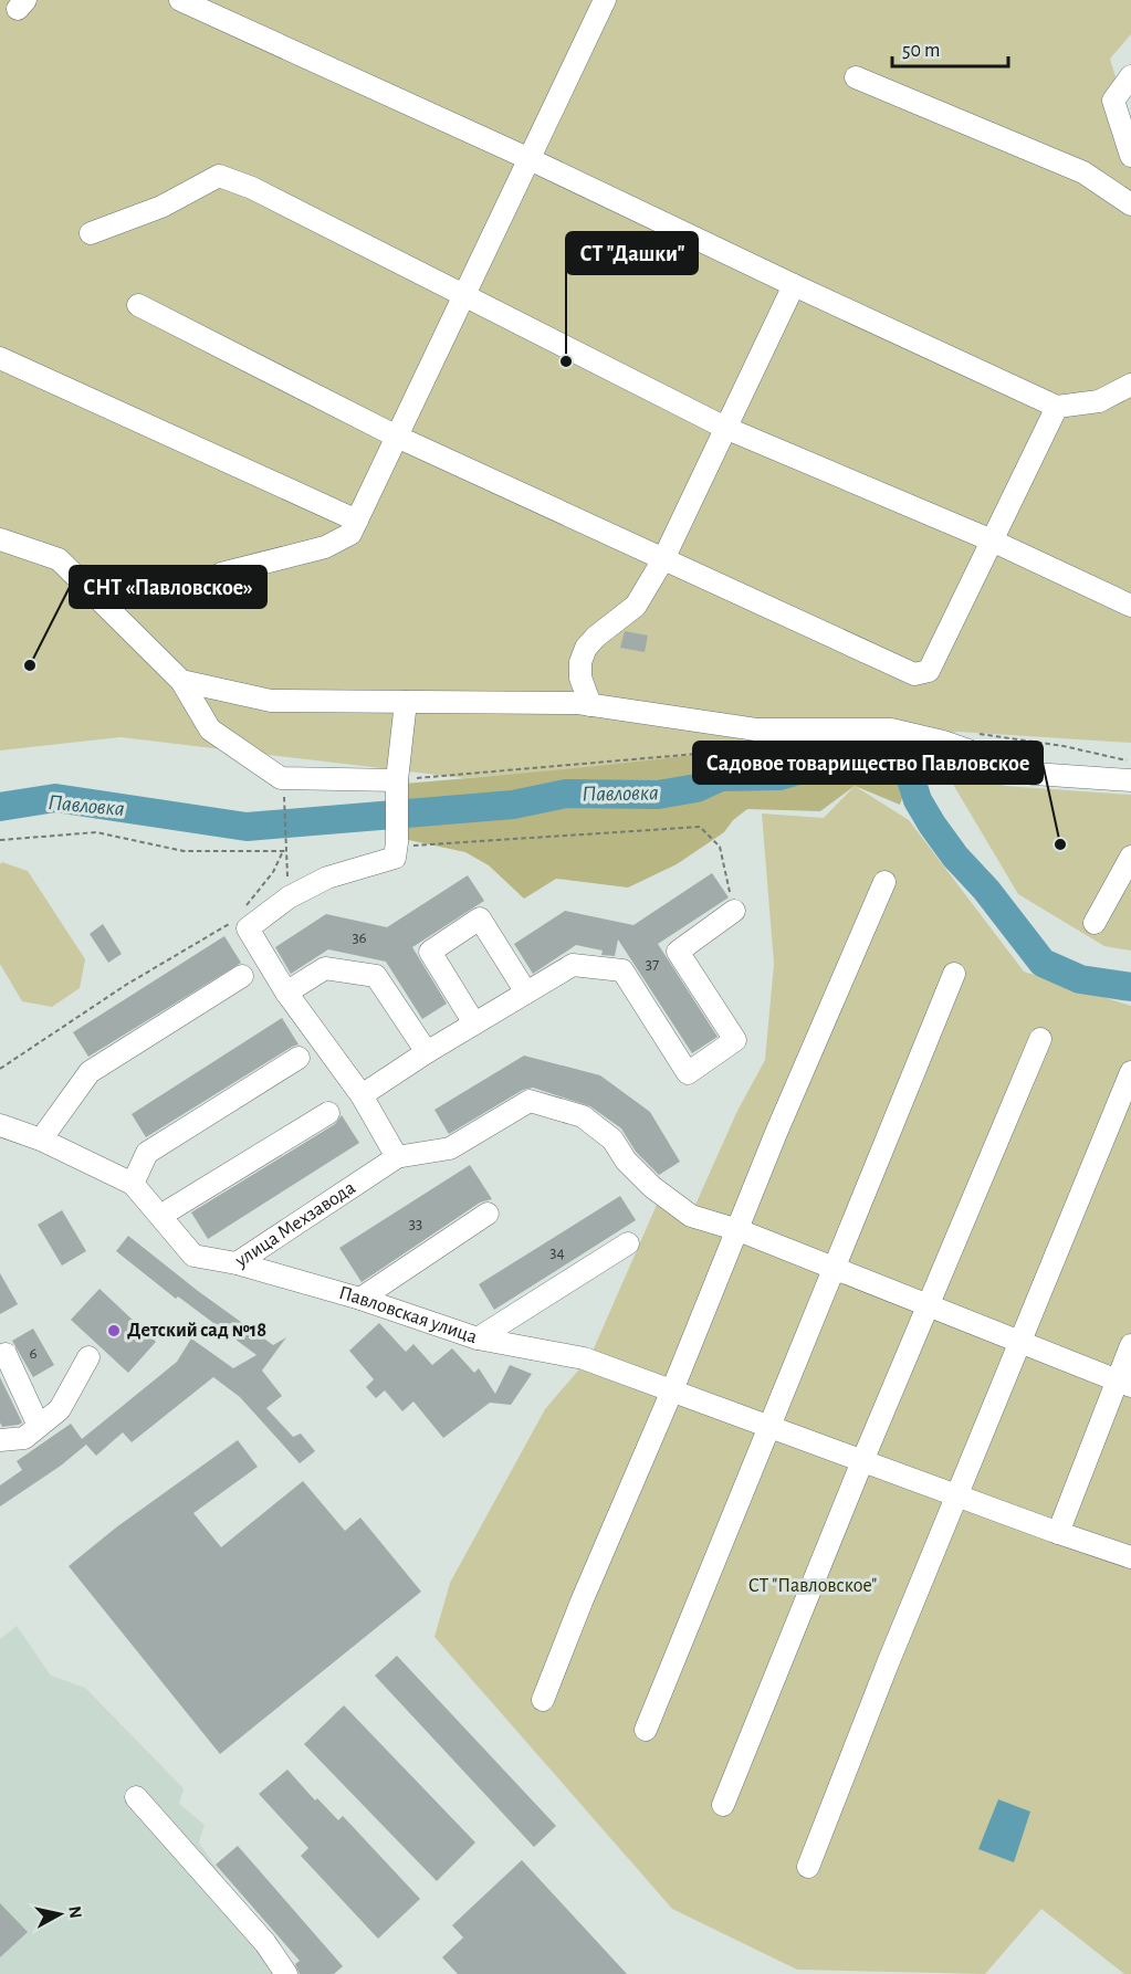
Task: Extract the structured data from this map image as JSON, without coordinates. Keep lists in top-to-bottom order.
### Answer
{
  "streets": {
    "street": ["улица Мехзавода", "Павловская улица"]
  },
  "crossings": [
    ["улица Мехзавода", "Павловская улица"]
  ],
  "water": ["Павловка"],
  "parks": ["СТ \"Павловское\""],
  "places": [
    "СТ \"Дашки\"",
    "СНТ «Павловское»",
    "Садовое товарищество Павловское",
    "Детский сад №18"
  ],
  "house_numbers": [
    "36",
    "37",
    "33",
    "34",
    "6"
  ],
  "scale_bar": "50 m",
  "north": "right"
}
